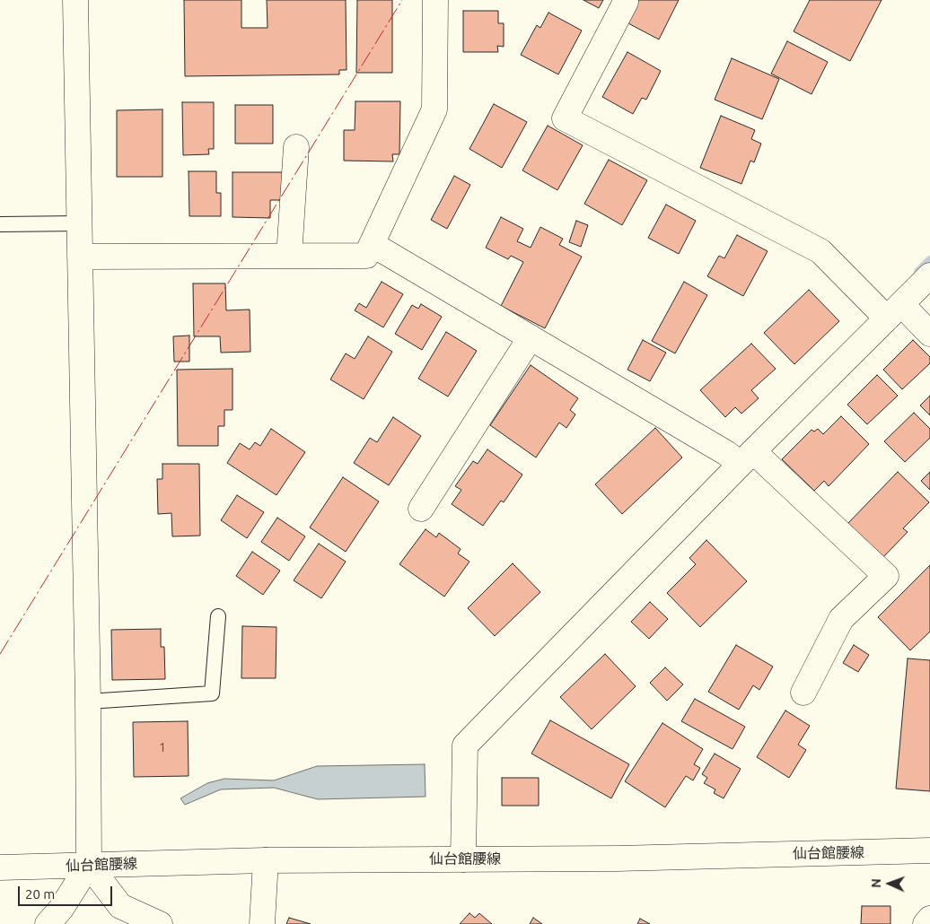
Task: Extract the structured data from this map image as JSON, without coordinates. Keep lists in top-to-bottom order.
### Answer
{
  "streets": {
    "street": ["仙台館腰線"]
  },
  "house_numbers": ["1"],
  "scale_bar": "20 m",
  "north": "left"
}
